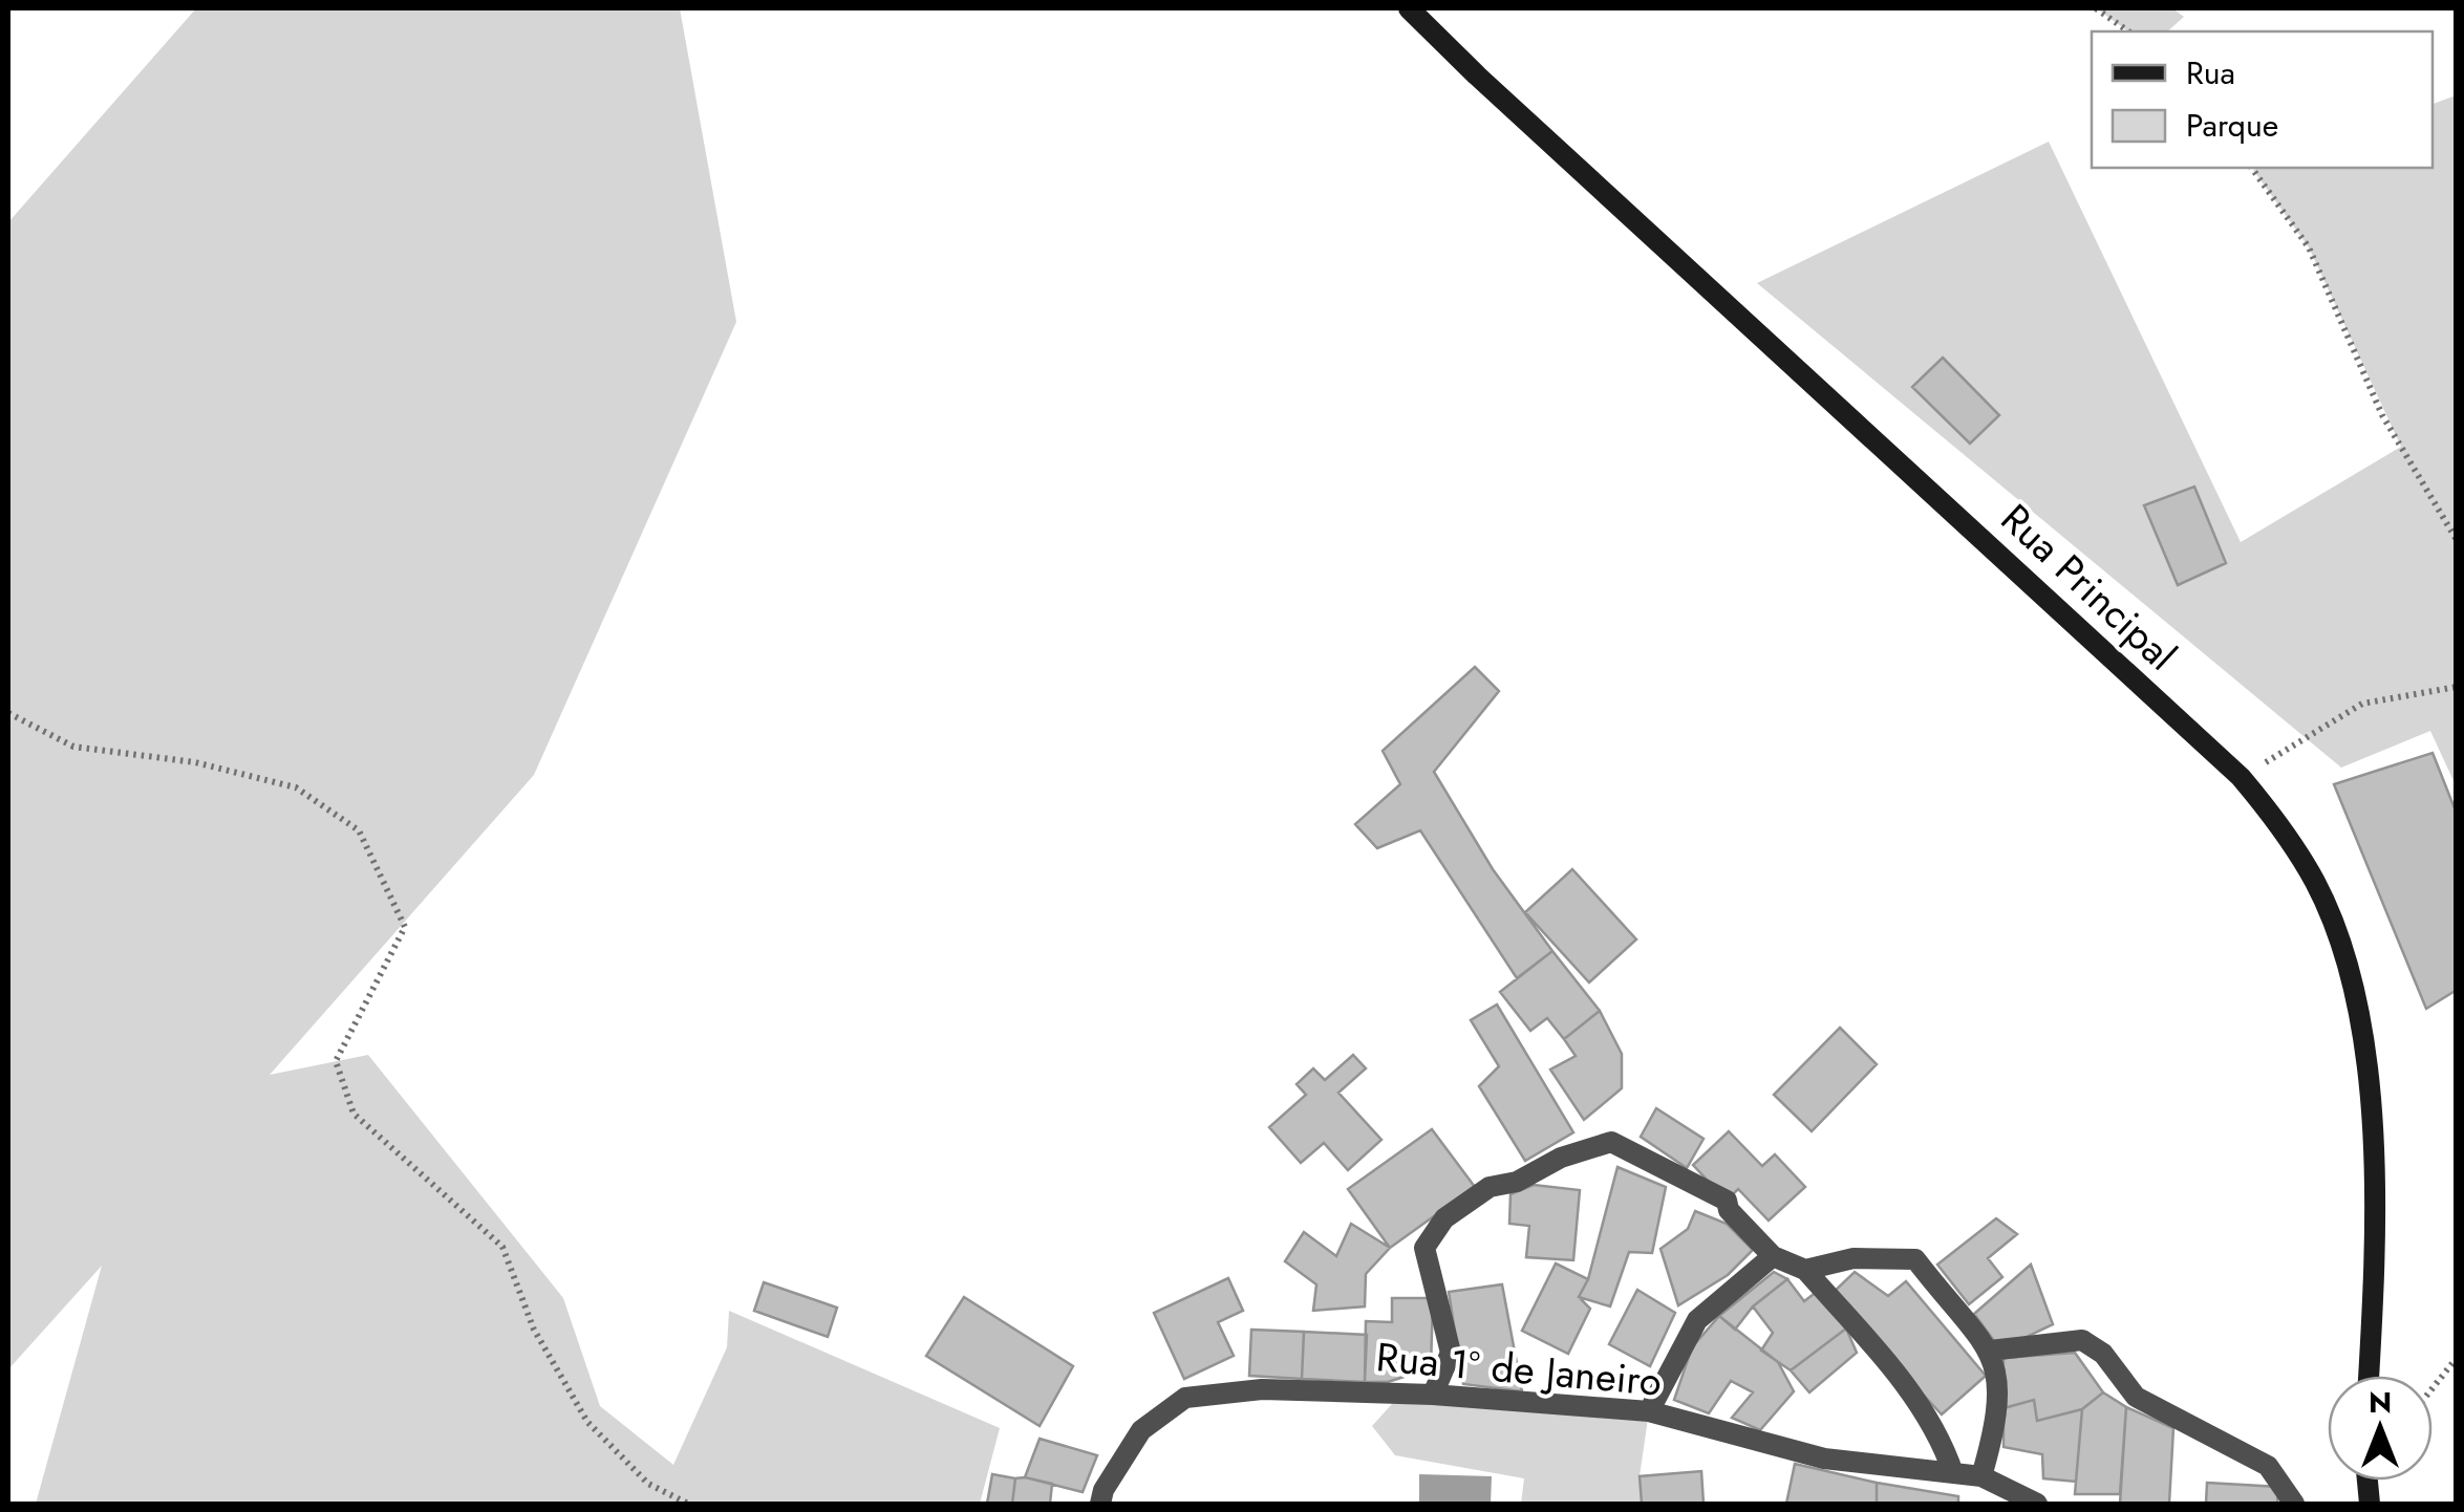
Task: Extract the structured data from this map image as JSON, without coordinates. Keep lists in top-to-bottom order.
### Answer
{
  "streets": {
    "street": ["Rua Principal", "Rua 1º de Janeiro"]
  },
  "legend": ["Rua", "Parque"],
  "north": "top"
}
